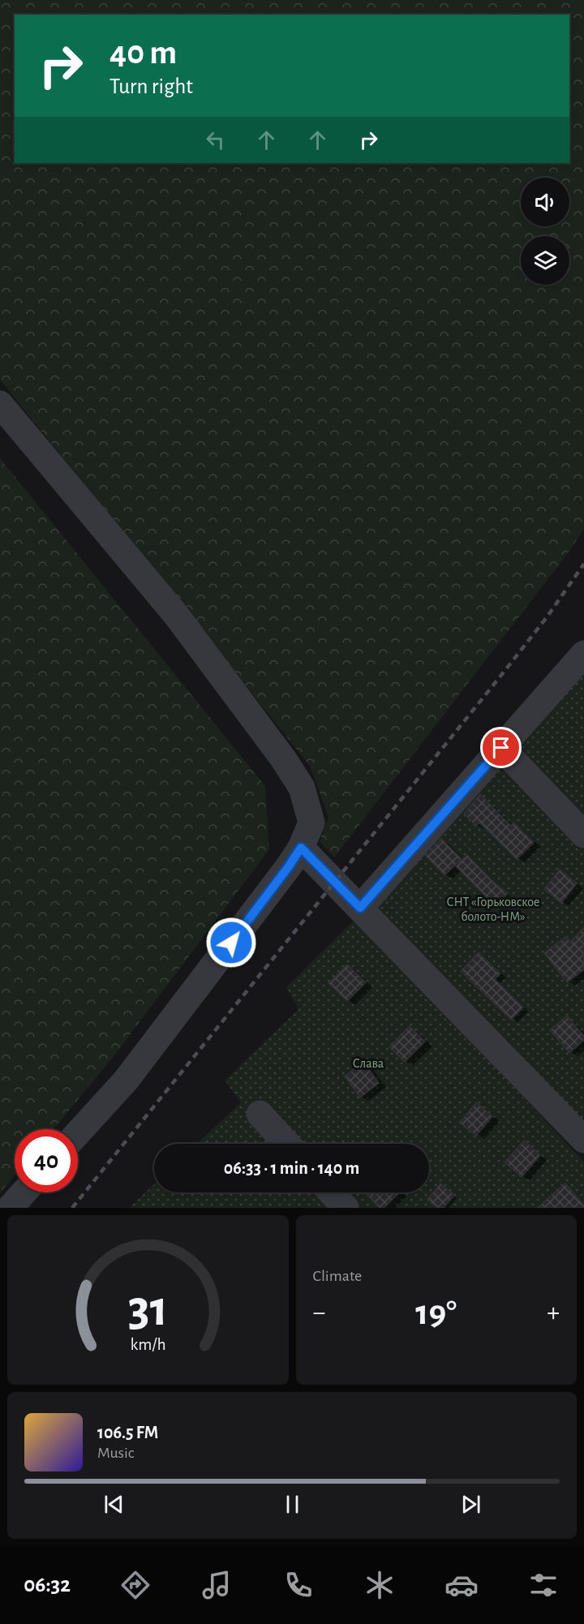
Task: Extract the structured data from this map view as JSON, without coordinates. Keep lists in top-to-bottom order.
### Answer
{
  "parks": ["СНТ «Горьковское болото-НМ»", "Слава"],
  "page": {
    "turn": ["40 m", "Turn right"],
    "limit": "40",
    "trip": "06:33 · 1 min · 140 m",
    "tile": "Climate",
    "heat": ["−", "19°", "+"],
    "song": ["106.5 FM", "Music"],
    "tabs": "06:32",
    "gauge": ["31", "km/h"]
  }
}
